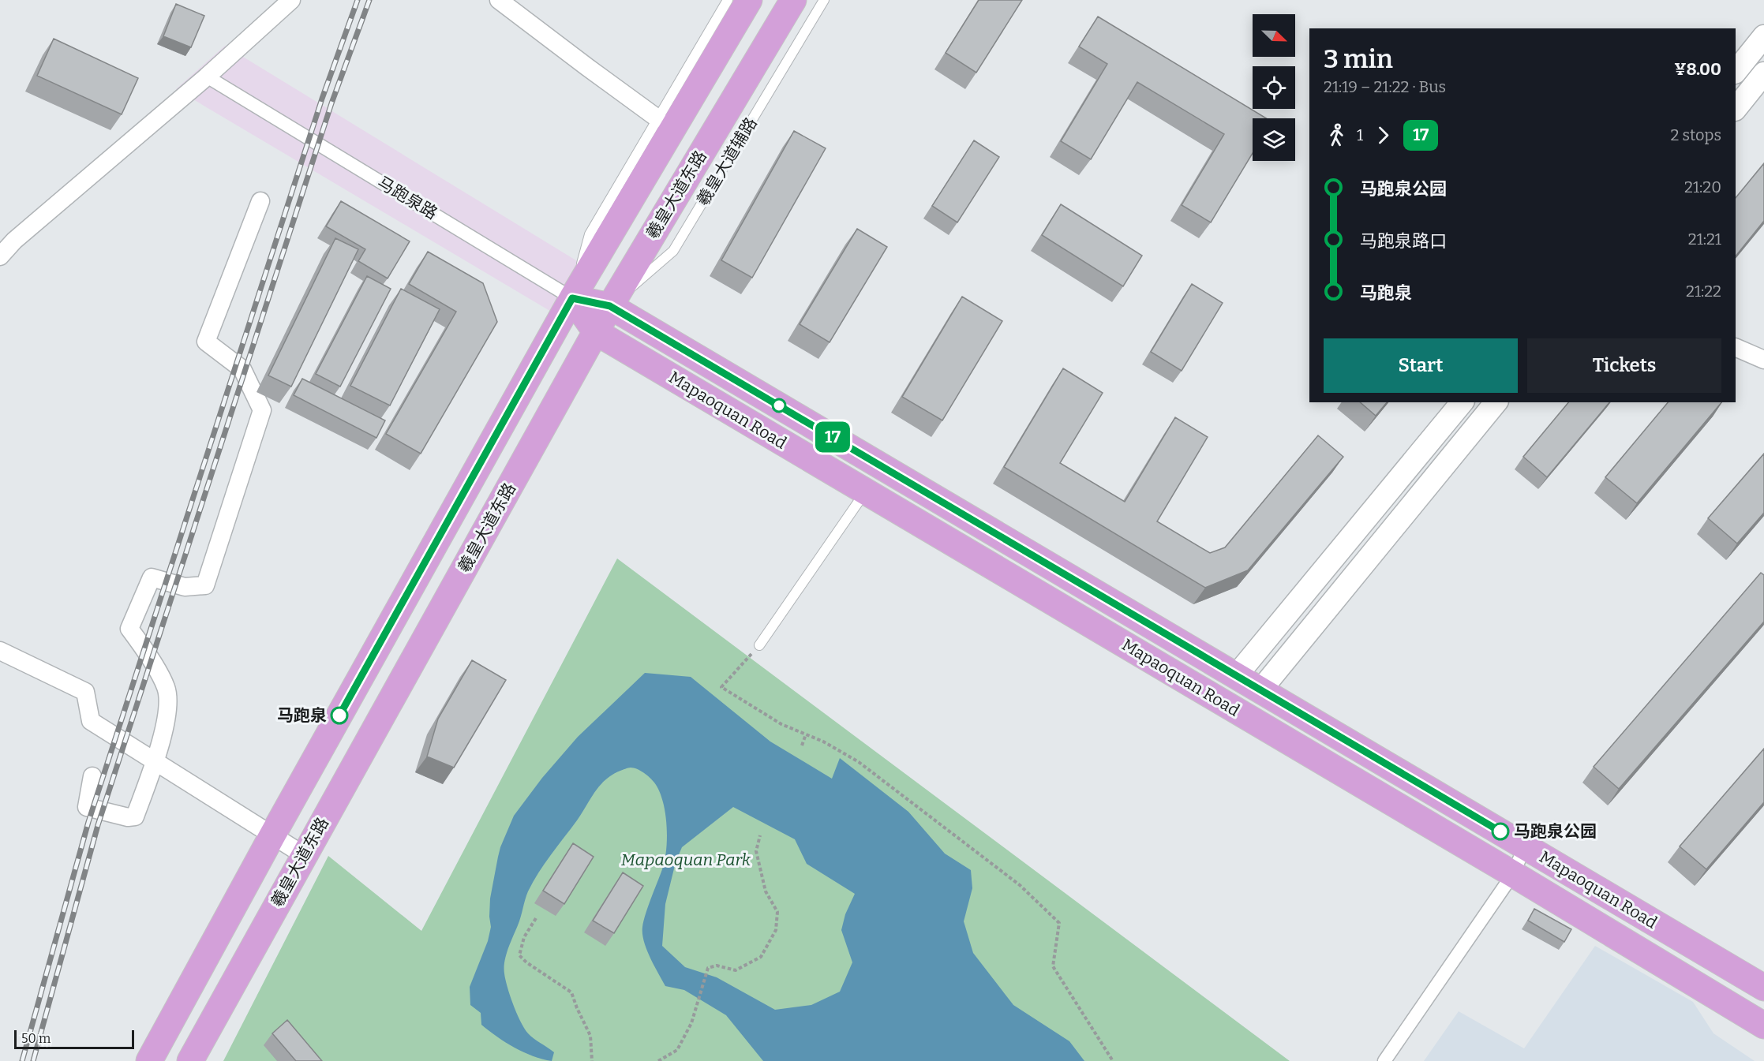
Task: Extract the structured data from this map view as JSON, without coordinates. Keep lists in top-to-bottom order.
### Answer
{
  "streets": {
    "main road": ["羲皇大道东路", "马跑泉路", "Mapaoquan Road"],
    "lane": ["羲皇大道辅路"]
  },
  "crossings": [
    ["羲皇大道辅路", "羲皇大道东路"],
    ["羲皇大道辅路", "Mapaoquan Road"],
    ["羲皇大道东路", "马跑泉路"],
    ["羲皇大道东路", "Mapaoquan Road"],
    ["马跑泉路", "Mapaoquan Road"]
  ],
  "parks": ["Mapaoquan Park"],
  "places": ["马跑泉", "马跑泉公园"],
  "lines": ["bus line 17"],
  "scale_bar": "50 m",
  "north": "bottom right",
  "page": {
    "on_map": "17",
    "heading": ["3 min", "21:19 – 21:22 · Bus", "¥8.00"],
    "legs": ["1", "17", "2 stops"],
    "list": [
      {
        "name": "马跑泉公园",
        "value": "21:20"
      },
      {
        "name": "马跑泉路口",
        "value": "21:21"
      },
      {
        "name": "马跑泉",
        "value": "21:22"
      }
    ],
    "buttons": ["Start", "Tickets"],
    "scale": "50 m"
  }
}
